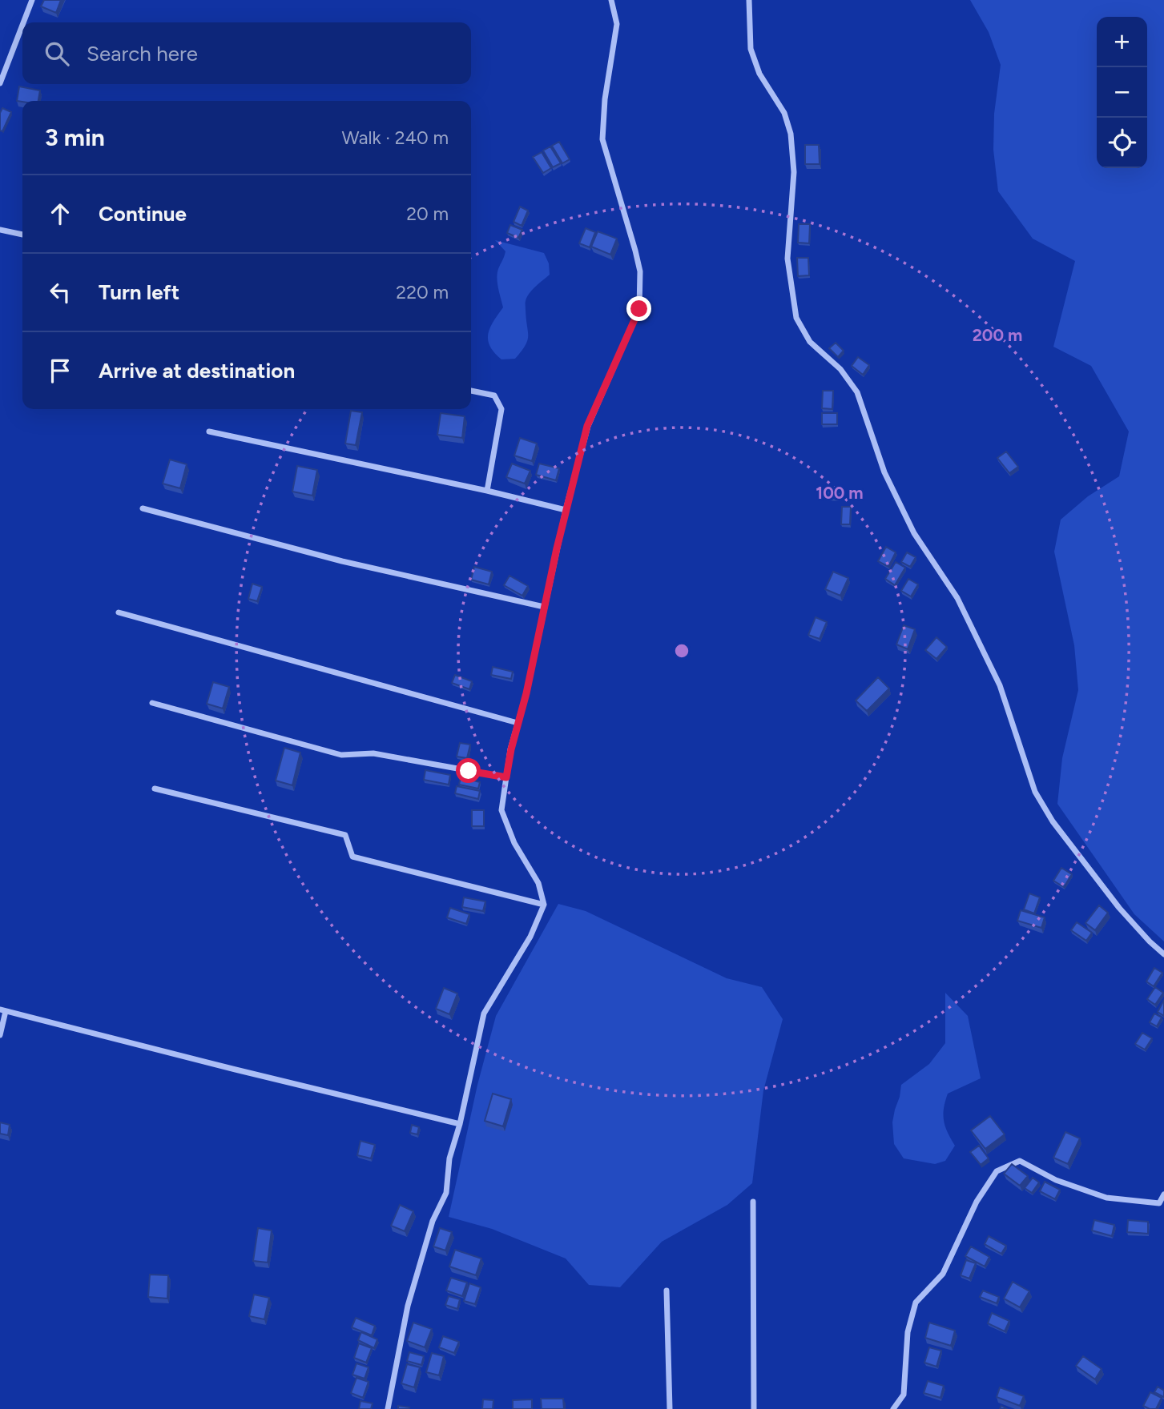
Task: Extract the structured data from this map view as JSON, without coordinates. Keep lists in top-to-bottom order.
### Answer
{
  "page": {
    "map_buttons": ["+", "−"],
    "search": "Search here",
    "heading": ["3 min", "Walk · 240 m"],
    "list": [
      ["Continue", "20 m"],
      ["Turn left", "220 m"],
      "Arrive at destination"
    ]
  },
  "rings": ["200 m", "100 m"]
}
